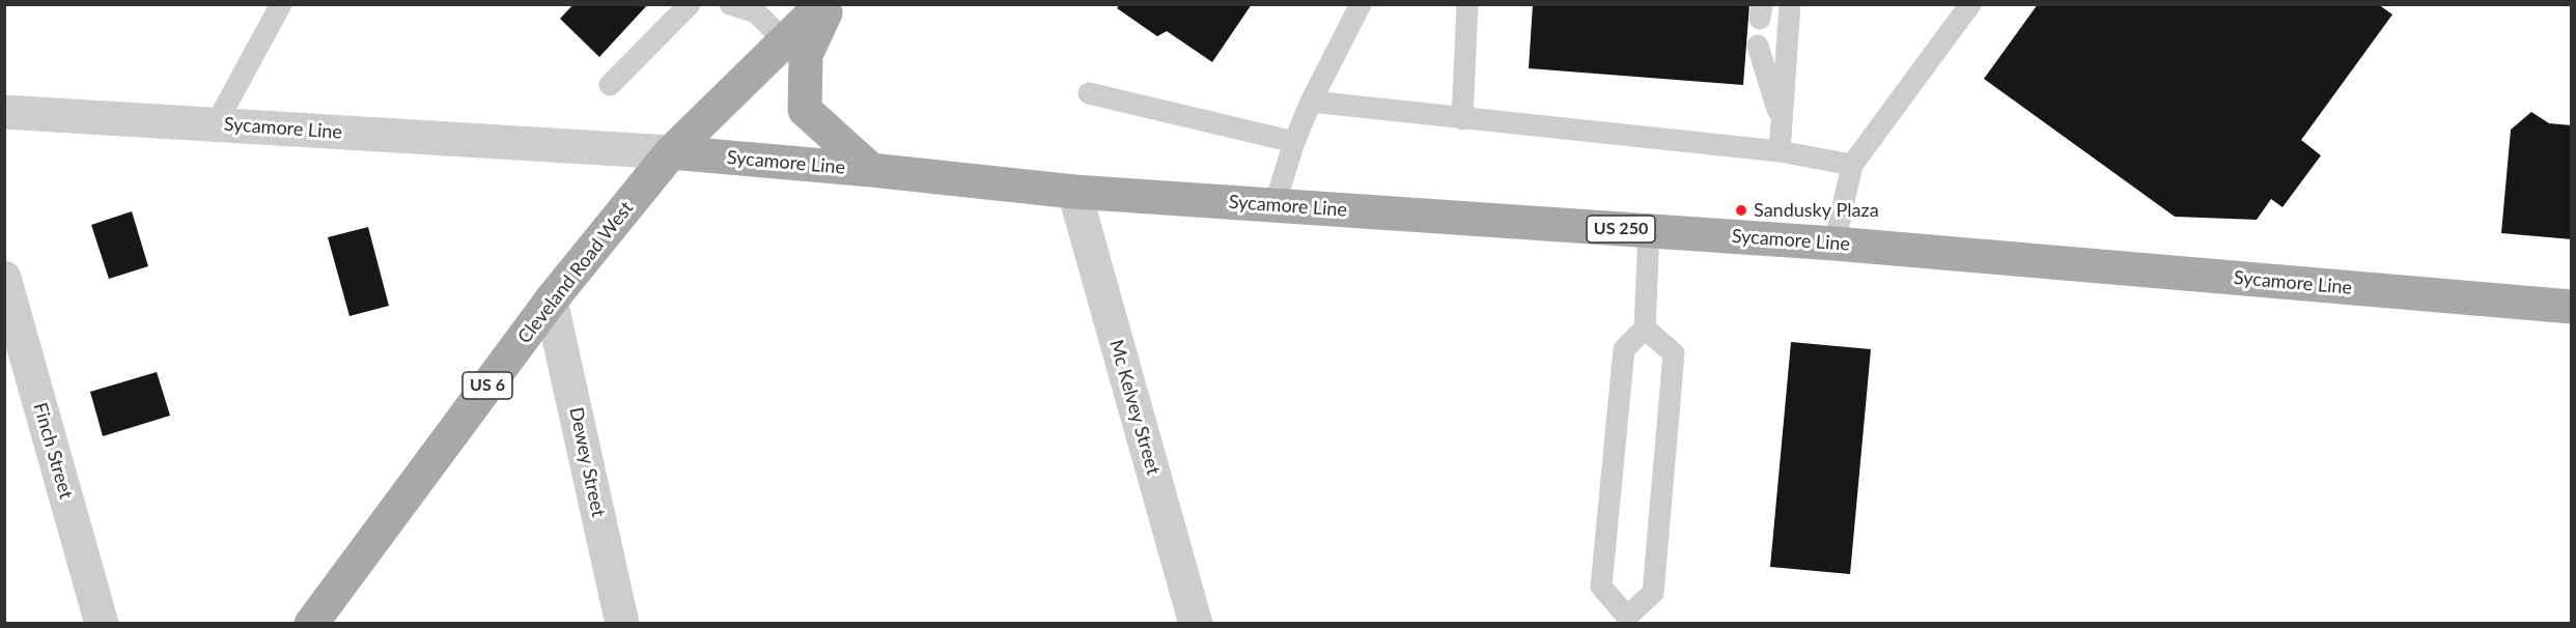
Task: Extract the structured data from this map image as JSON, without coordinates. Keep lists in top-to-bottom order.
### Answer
{
  "streets": {
    "main road": [
      "Sycamore Line",
      "US 250",
      "Cleveland Road West",
      "US 6"
    ],
    "street": ["Mc Kelvey Street", "Finch Street", "Dewey Street"]
  },
  "crossings": [
    ["Sycamore Line", "Cleveland Road West"],
    ["Sycamore Line", "Mc Kelvey Street"],
    ["Cleveland Road West", "Dewey Street"]
  ],
  "places": ["Sandusky Plaza"]
}
